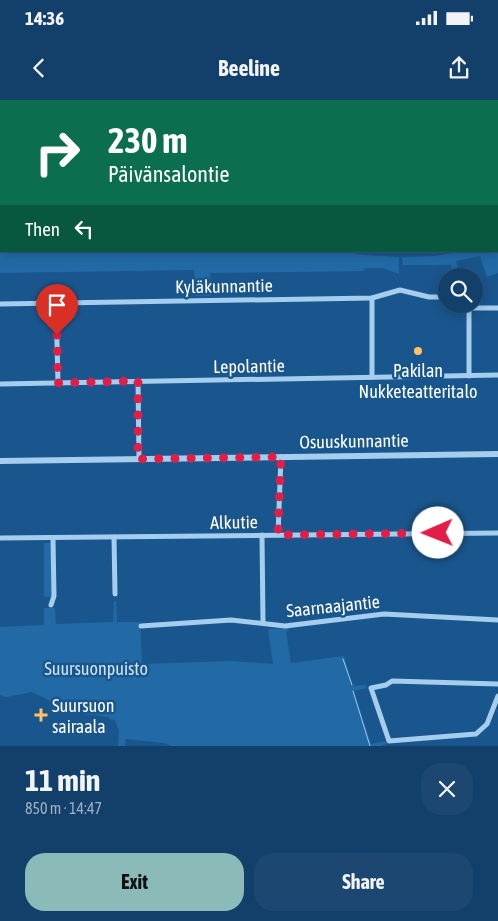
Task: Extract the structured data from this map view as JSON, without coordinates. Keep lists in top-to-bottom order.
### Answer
{
  "streets": {
    "street": [
      "Kyläkunnantie",
      "Lepolantie",
      "Osuuskunnantie",
      "Alkutie",
      "Saarnaajantie"
    ]
  },
  "parks": ["Suursuonpuisto"],
  "places": {
    "other": ["Pakilan Nukketeatteritalo"],
    "health": ["Suursuon sairaala"]
  },
  "page": {
    "status": "14:36",
    "header": "Beeline",
    "turn": ["230 m", "Päivänsalontie"],
    "then": "Then",
    "heading": ["11 min", "850 m · 14:47"],
    "buttons": ["Exit", "Share"]
  }
}
